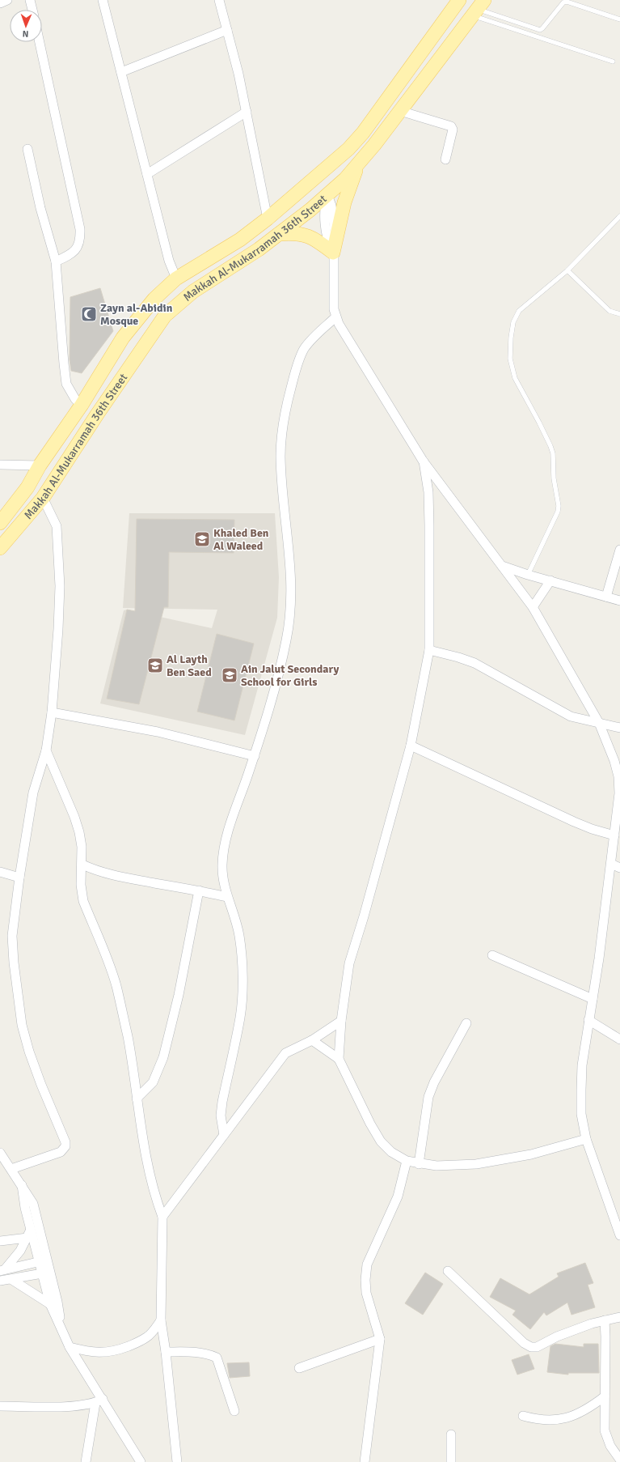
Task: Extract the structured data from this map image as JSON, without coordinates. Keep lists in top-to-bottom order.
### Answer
{
  "streets": {
    "main road": ["Makkah Al-Mukarramah 36th Street"]
  },
  "places": {
    "mosque": ["Zayn al-Abidin Mosque"],
    "school or university": ["Khaled Ben Al Waleed", "Al Layth Ben Saed", "Ain Jalut Secondary School for Girls"]
  },
  "north": "bottom"
}
